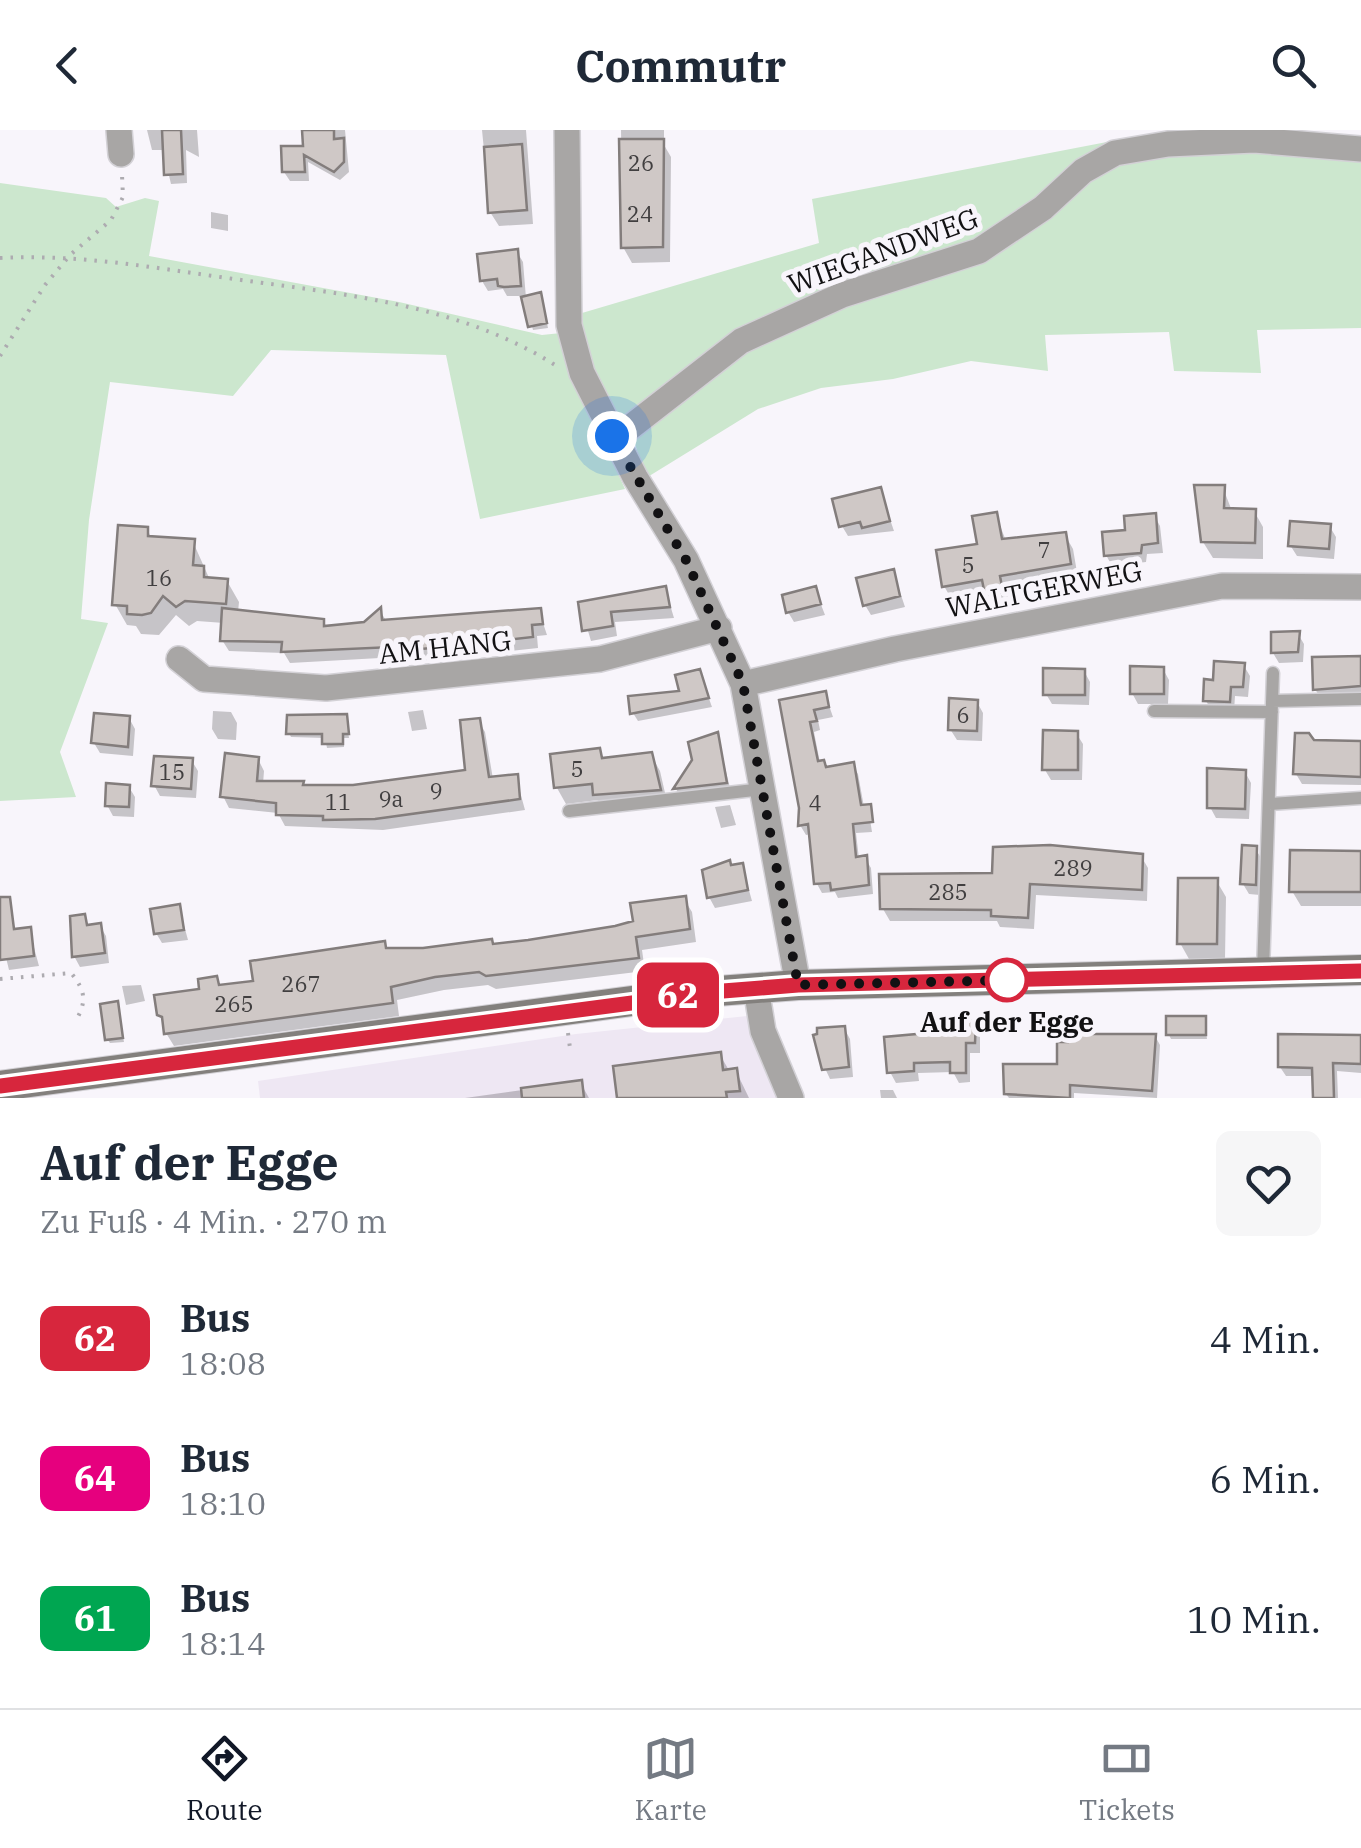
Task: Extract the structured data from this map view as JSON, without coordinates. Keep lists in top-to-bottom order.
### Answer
{
  "streets": {
    "street": ["WIEGANDWEG", "WALTGERWEG", "AM HANG"]
  },
  "places": ["Auf der Egge"],
  "lines": ["bus line 62"],
  "house_numbers": [
    "26",
    "24",
    "7",
    "5",
    "16",
    "6",
    "5",
    "15",
    "9",
    "9a",
    "11",
    "4",
    "289",
    "285",
    "267",
    "265"
  ],
  "page": {
    "header": "Commutr",
    "on_map": "62",
    "heading": ["Auf der Egge", "Zu Fuß · 4 Min. · 270 m"],
    "list": [
      {
        "mark": "62",
        "name": "Bus",
        "note": "18:08",
        "value": "4 Min."
      },
      {
        "mark": "64",
        "name": "Bus",
        "note": "18:10",
        "value": "6 Min."
      },
      {
        "mark": "61",
        "name": "Bus",
        "note": "18:14",
        "value": "10 Min."
      }
    ],
    "tabs": ["Route", "Karte", "Tickets"]
  }
}
